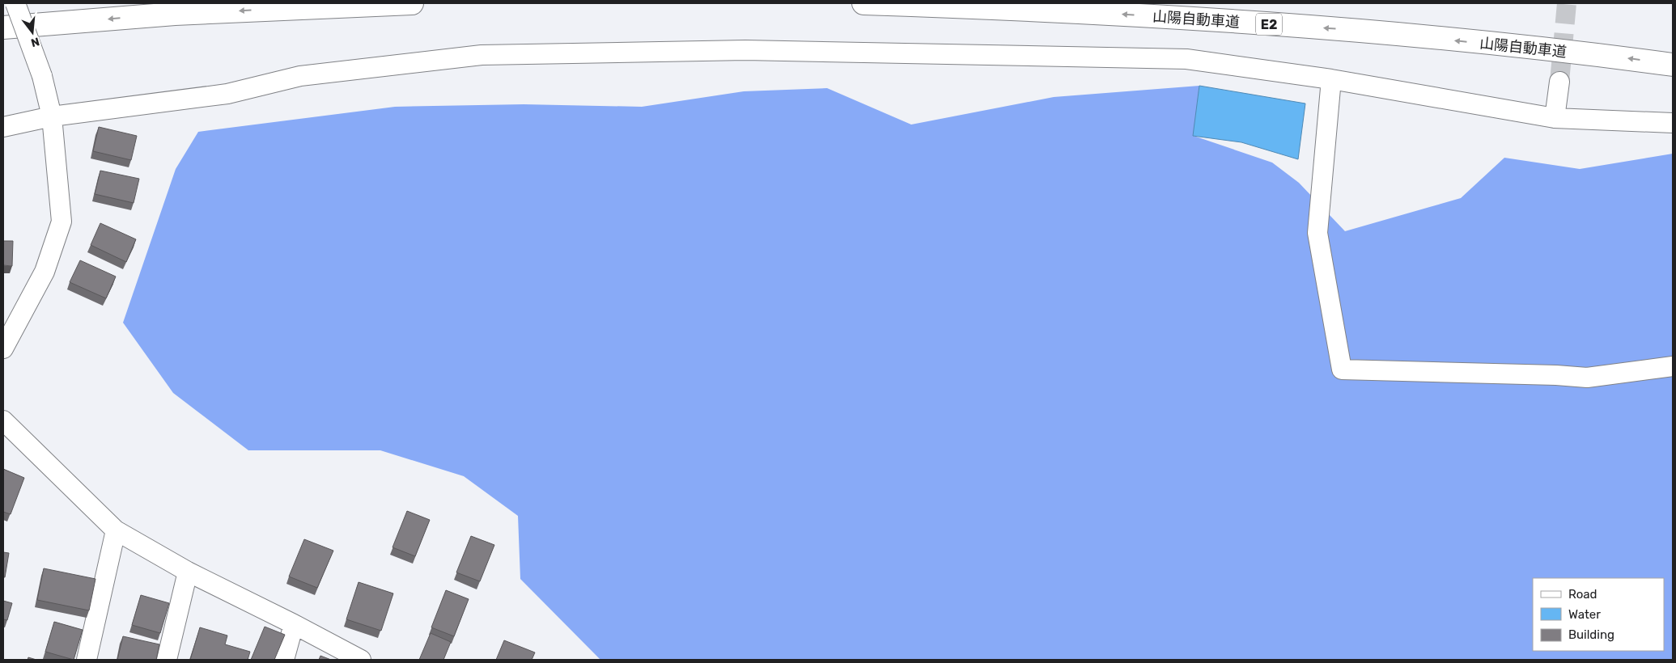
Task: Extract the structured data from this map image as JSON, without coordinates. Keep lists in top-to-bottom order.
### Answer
{
  "streets": {
    "highway": ["山陽自動車道", "E2"]
  },
  "one_way": ["山陽自動車道"],
  "legend": ["Road", "Water", "Building"],
  "north": "bottom"
}
